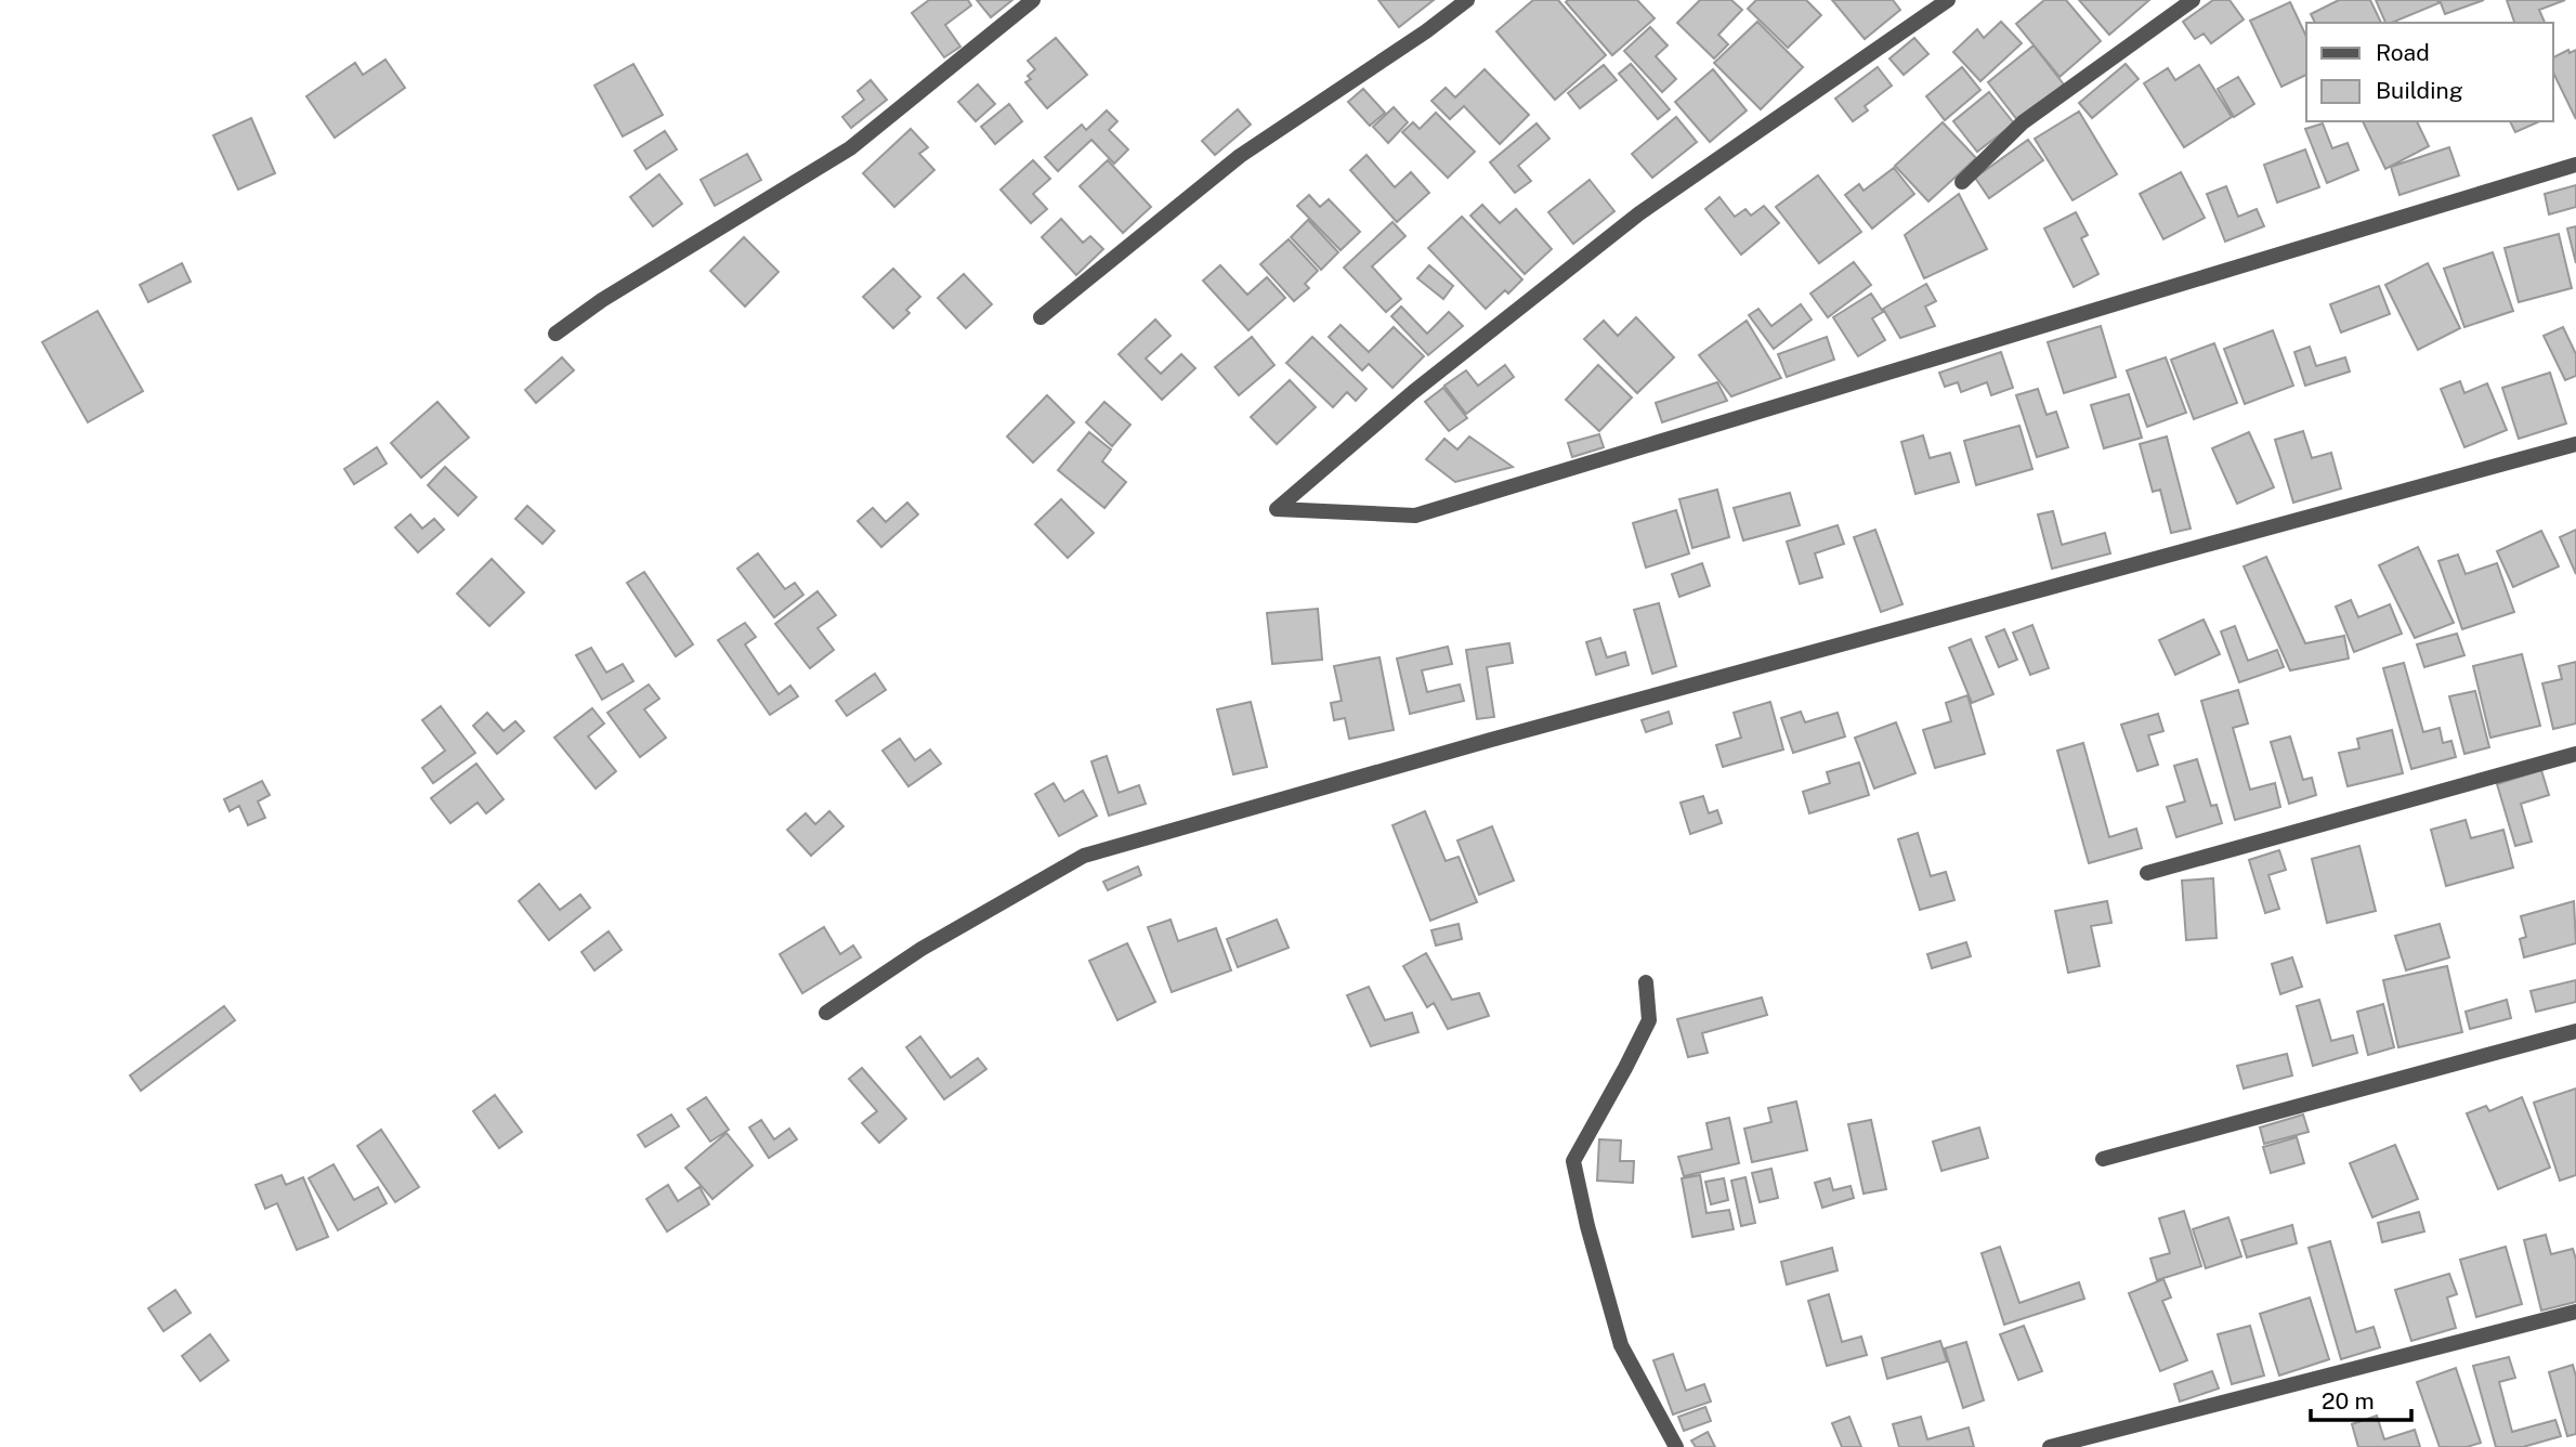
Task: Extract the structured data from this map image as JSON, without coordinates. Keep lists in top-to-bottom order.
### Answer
{
  "legend": ["Road", "Building"],
  "scale_bar": "20 m"
}
